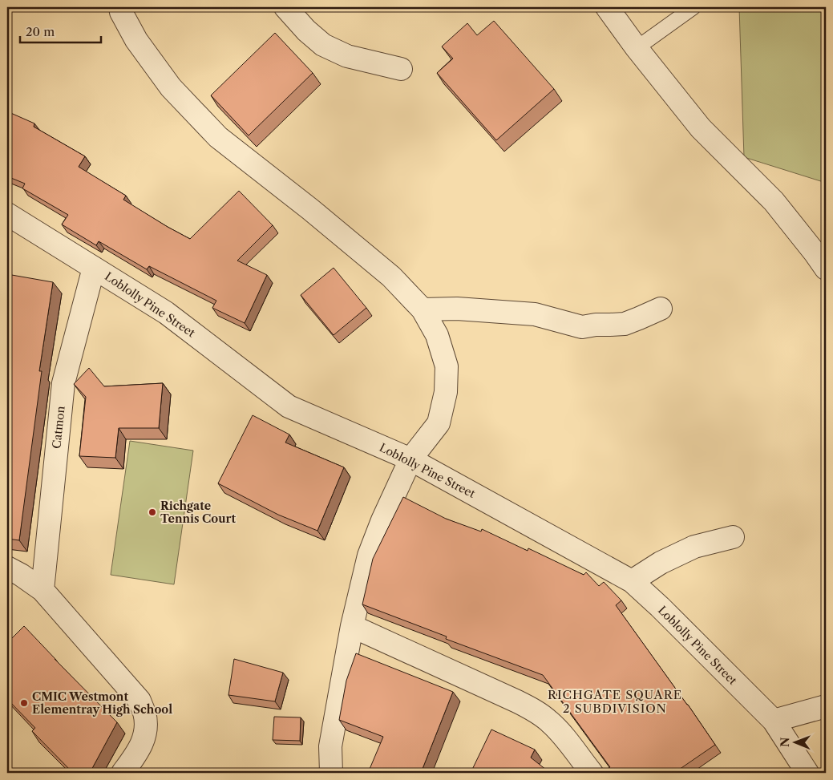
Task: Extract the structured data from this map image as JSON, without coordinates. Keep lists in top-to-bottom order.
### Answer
{
  "streets": {
    "street": ["Loblolly Pine Street", "Catmon"]
  },
  "crossings": [
    ["Loblolly Pine Street", "Catmon"]
  ],
  "districts": ["RICHGATE SQUARE 2 SUBDIVISION"],
  "places": ["Richgate Tennis Court", "CMIC Westmont Elementray High School"],
  "scale_bar": "20 m",
  "north": "left"
}
